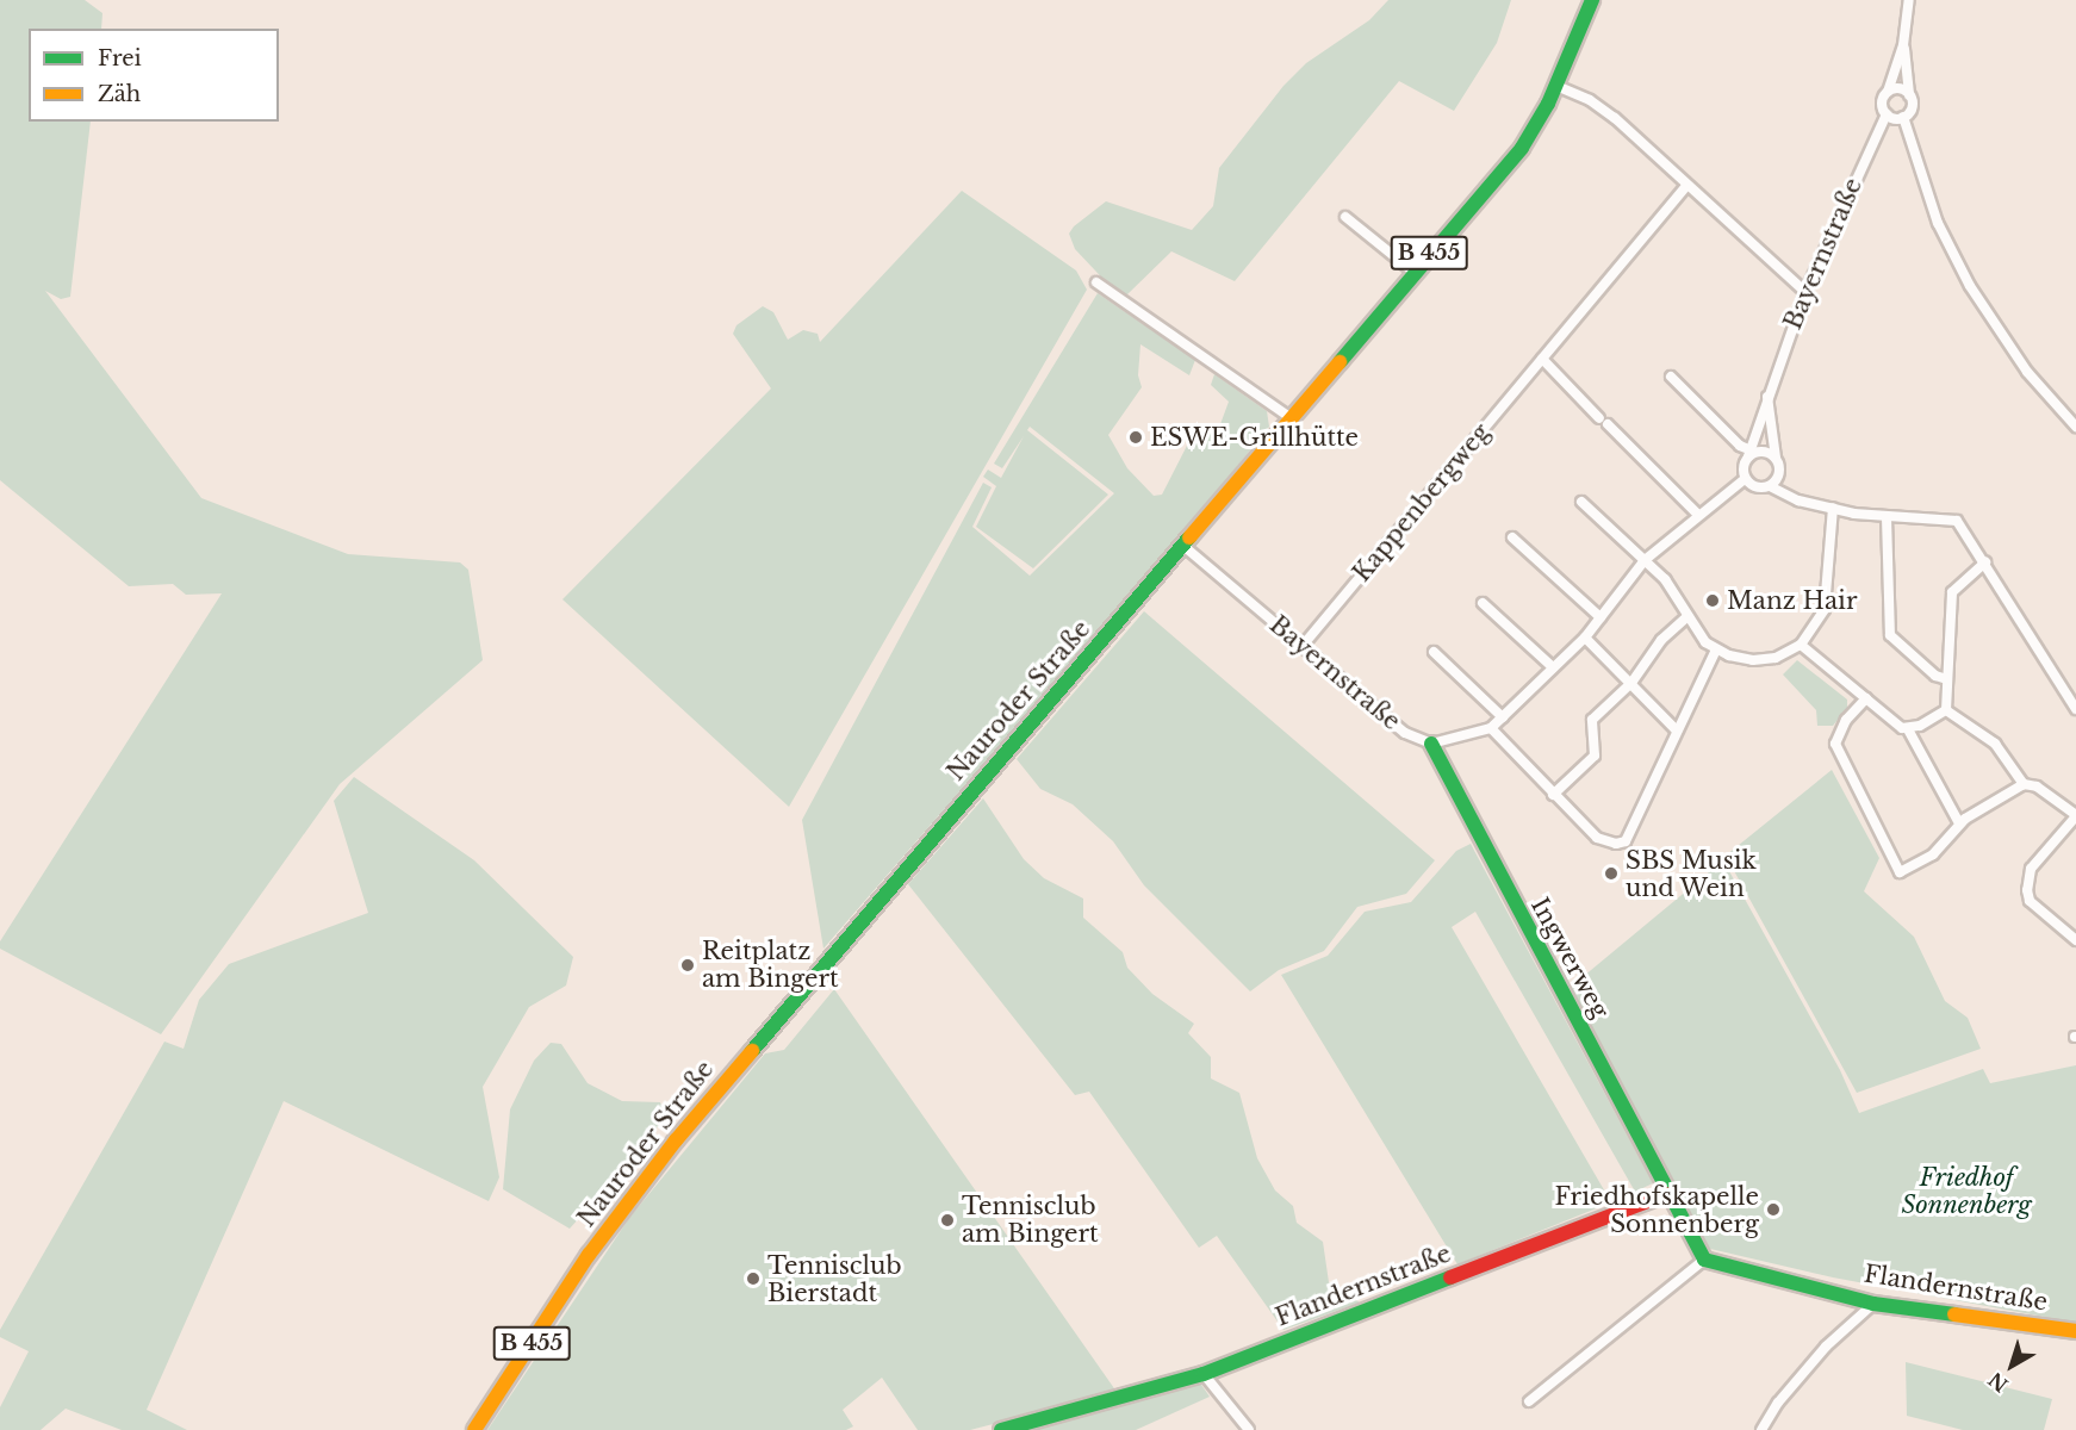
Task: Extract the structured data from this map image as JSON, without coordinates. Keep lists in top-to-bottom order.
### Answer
{
  "streets": {
    "main road": [
      "B 455",
      "Nauroder Straße",
      "Ingwerweg",
      "Flandernstraße"
    ],
    "street": ["Bayernstraße", "Kappenbergweg"]
  },
  "crossings": [
    ["Bayernstraße", "Kappenbergweg"],
    ["Bayernstraße", "Nauroder Straße"],
    ["Bayernstraße", "Ingwerweg"],
    ["Ingwerweg", "Flandernstraße"]
  ],
  "parks": ["Friedhof Sonnenberg"],
  "places": [
    "ESWE-Grillhütte",
    "Manz Hair",
    "SBS Musik und Wein",
    "Reitplatz am Bingert",
    "Friedhofskapelle Sonnenberg",
    "Tennisclub am Bingert",
    "Tennisclub Bierstadt"
  ],
  "legend": ["Frei", "Zäh"],
  "north": "bottom left"
}
